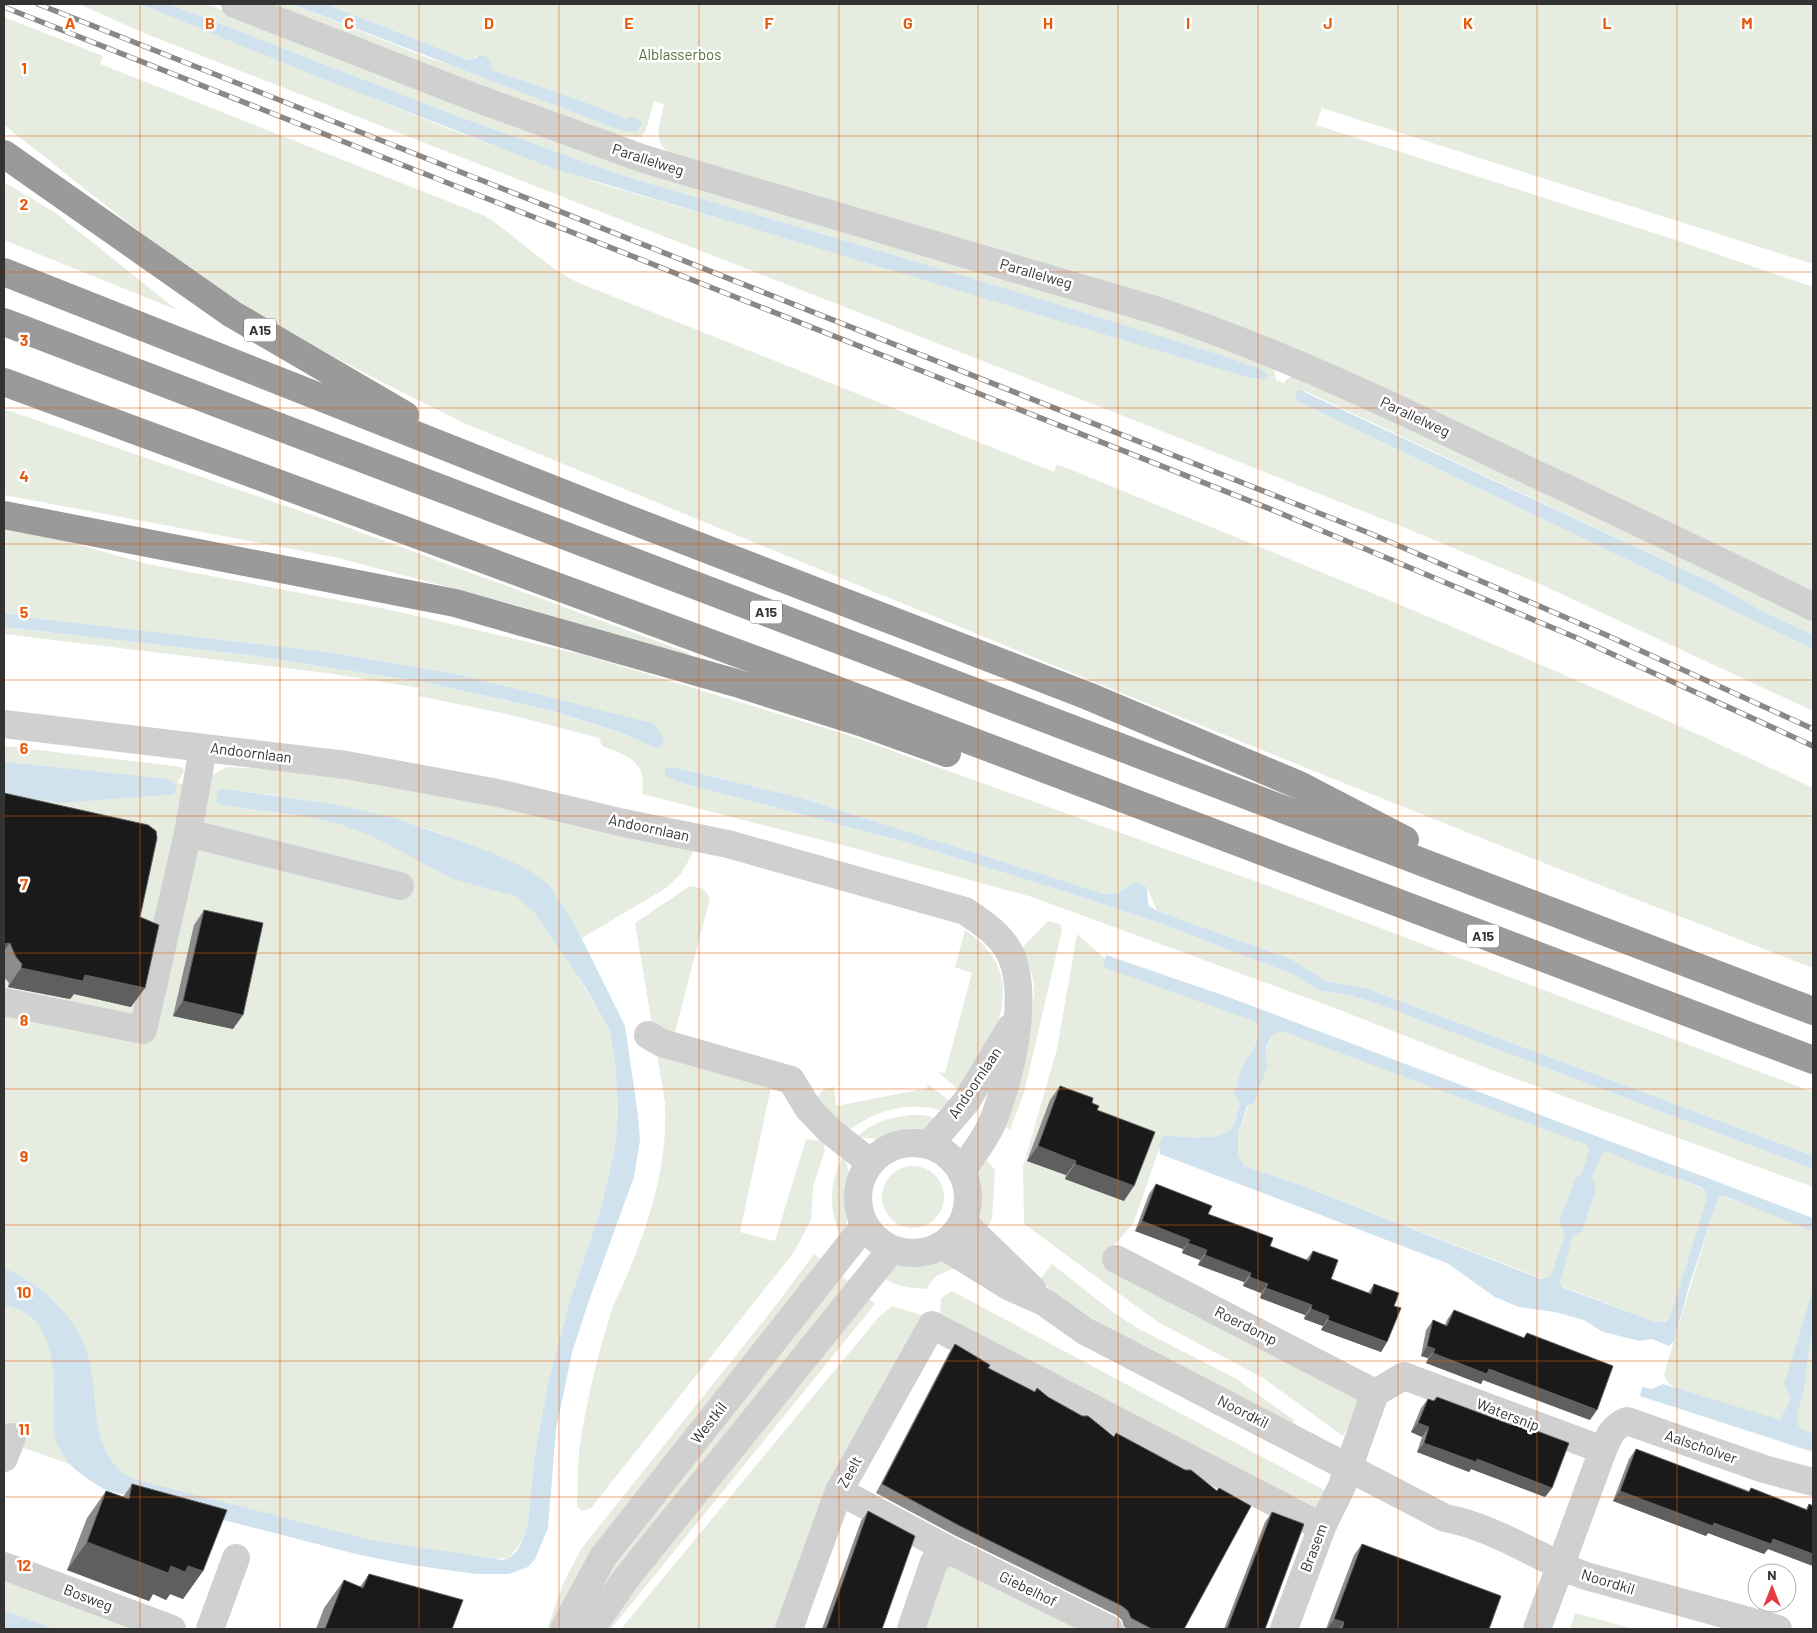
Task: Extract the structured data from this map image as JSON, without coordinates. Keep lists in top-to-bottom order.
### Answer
{
  "streets": {
    "highway": ["A15"],
    "street": [
      "Parallelweg",
      "Andoornlaan",
      "Roerdomp",
      "Noordkil",
      "Watersnip",
      "Westkil",
      "Aalscholver",
      "Zeelt",
      "Brasem",
      "Giebelhof",
      "Bosweg"
    ]
  },
  "crossings": [
    ["Andoornlaan", "Noordkil"],
    ["Andoornlaan", "Westkil"],
    ["Roerdomp", "Watersnip"],
    ["Noordkil", "Westkil"],
    ["Noordkil", "Brasem"],
    ["Watersnip", "Aalscholver"],
    ["Zeelt", "Brasem"],
    ["Zeelt", "Giebelhof"]
  ],
  "parks": ["Alblasserbos"],
  "north": "top",
  "grid": {
    "columns": [
      "A",
      "B",
      "C",
      "D",
      "E",
      "F",
      "G",
      "H",
      "I",
      "J",
      "K",
      "L",
      "M"
    ],
    "rows": [
      "1",
      "2",
      "3",
      "4",
      "5",
      "6",
      "7",
      "8",
      "9",
      "10",
      "11",
      "12"
    ]
  }
}
